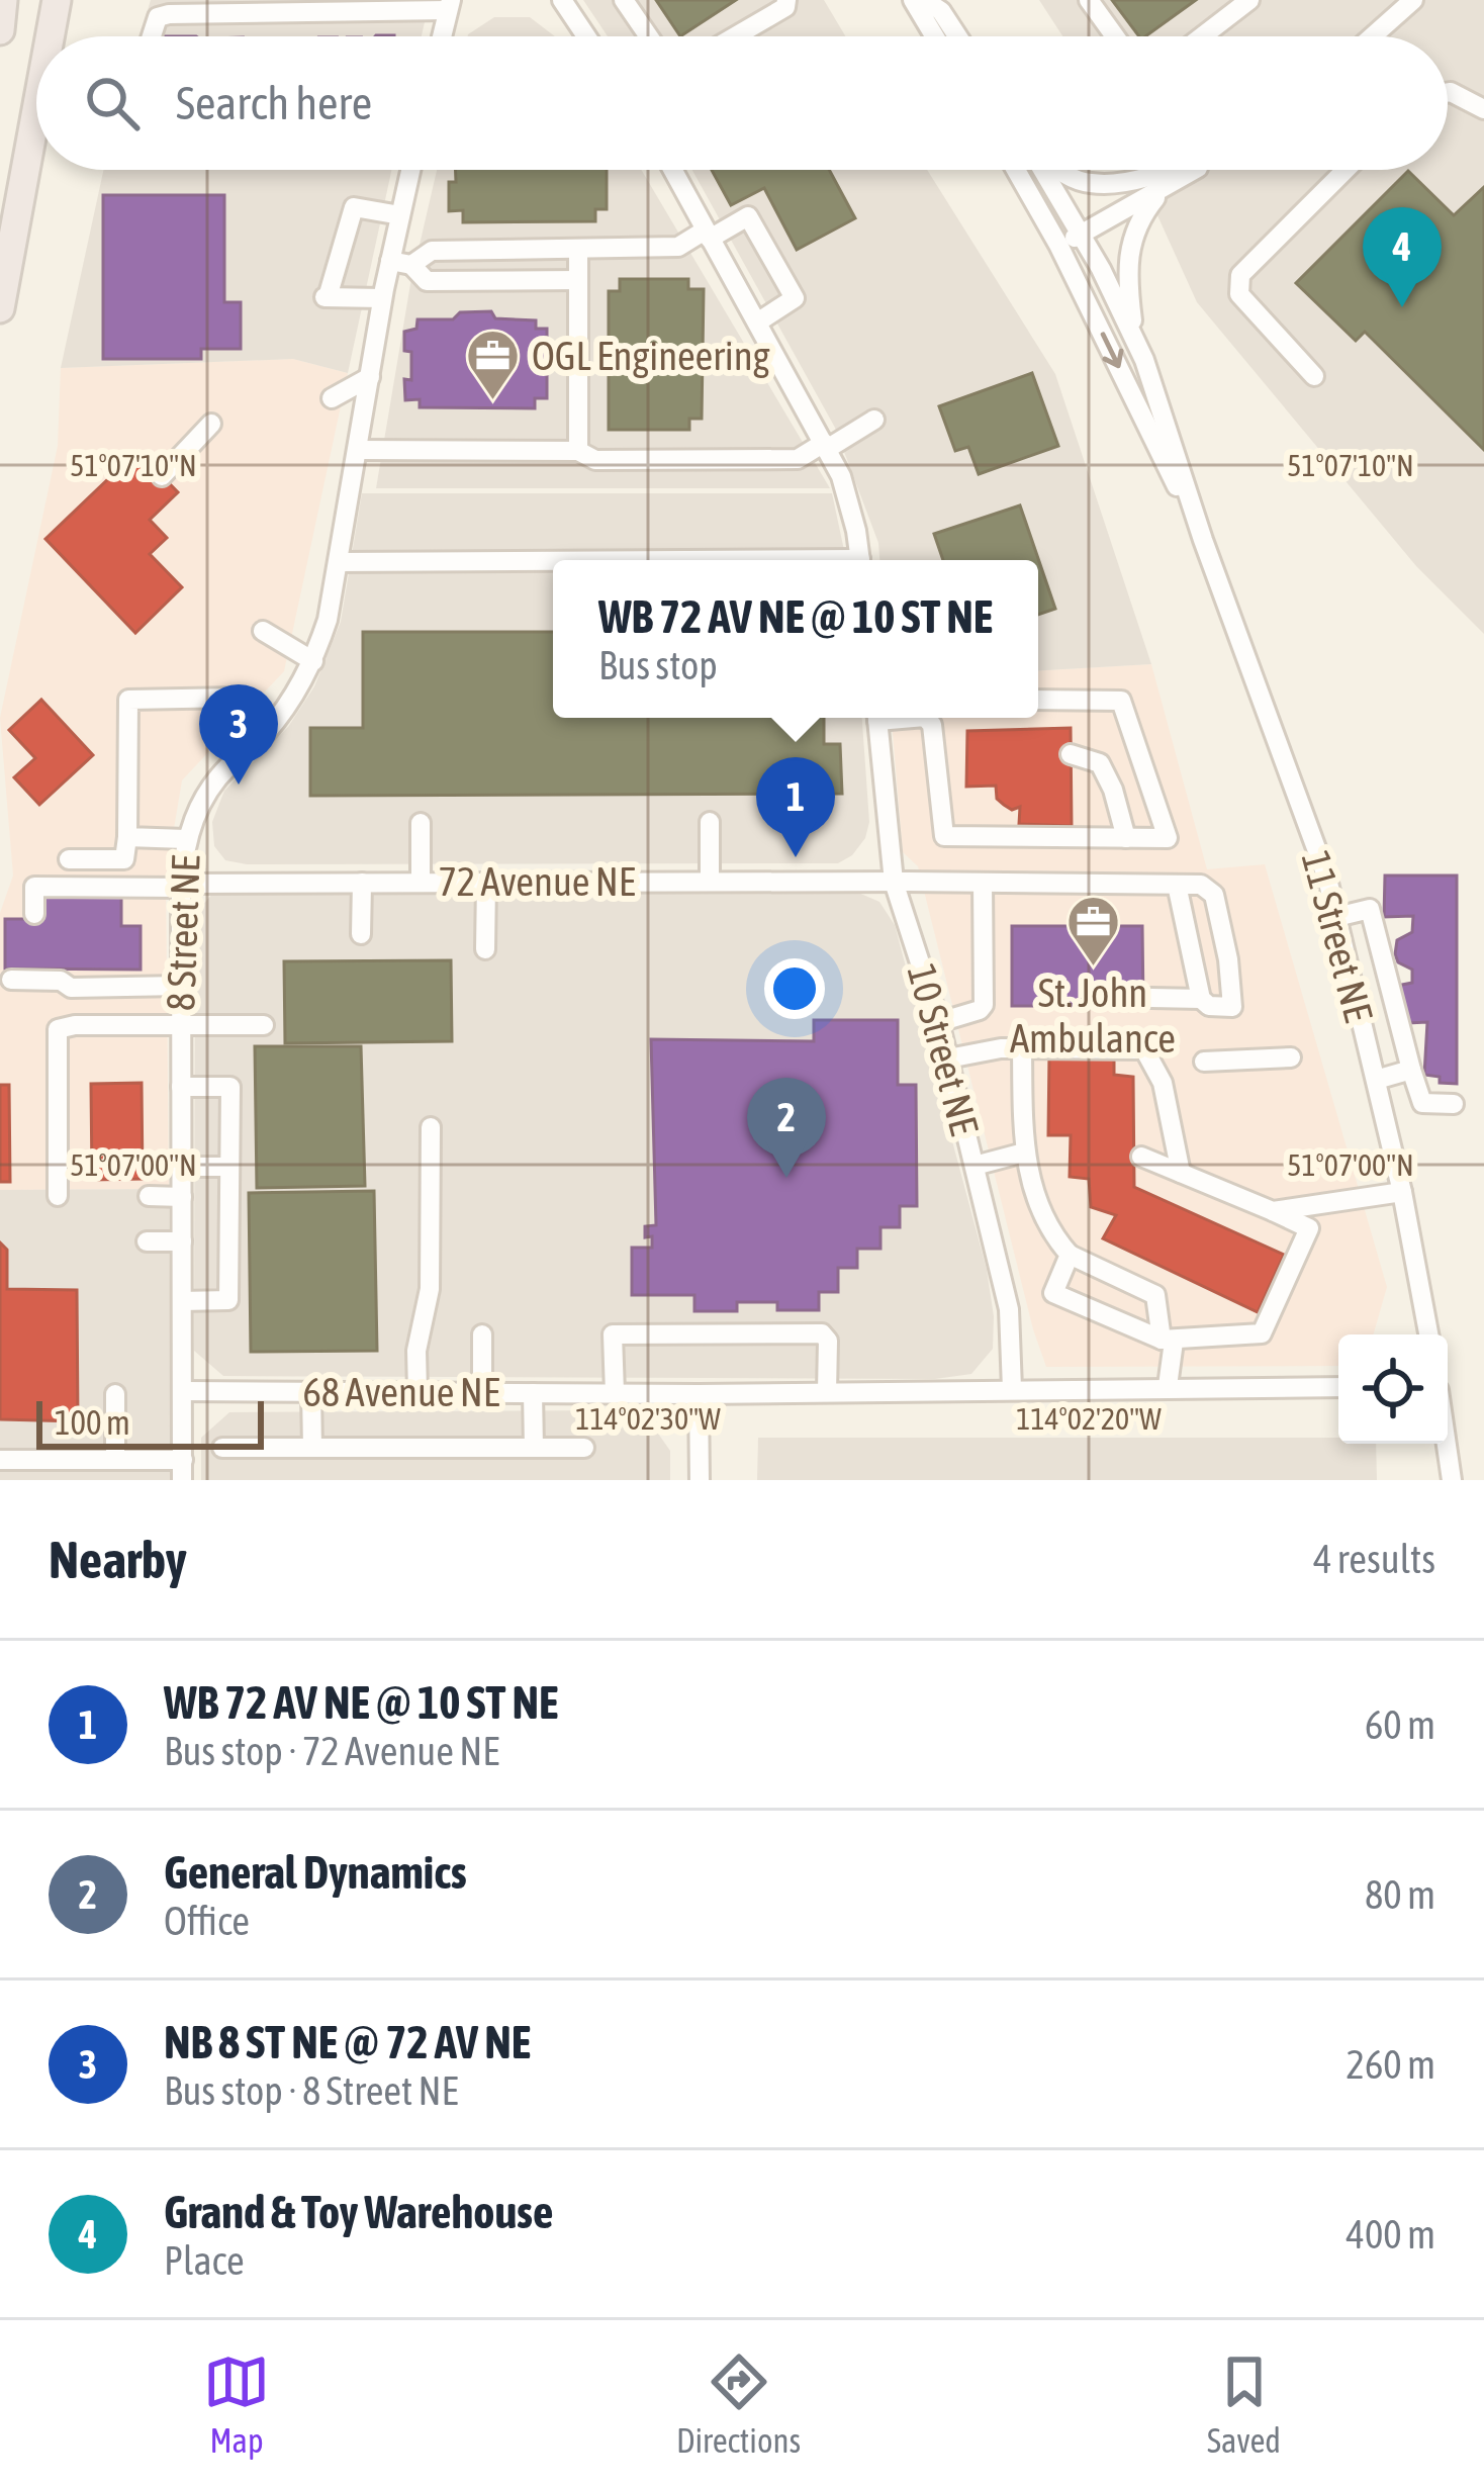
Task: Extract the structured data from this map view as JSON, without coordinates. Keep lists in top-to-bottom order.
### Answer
{
  "streets": {
    "street": [
      "72 Avenue NE",
      "8 Street NE",
      "11 Street NE",
      "10 Street NE",
      "68 Avenue NE"
    ]
  },
  "crossings": [
    ["72 Avenue NE", "8 Street NE"],
    ["72 Avenue NE", "10 Street NE"],
    ["8 Street NE", "68 Avenue NE"],
    ["10 Street NE", "68 Avenue NE"]
  ],
  "places": {
    "office": ["OGL Engineering", "St. John Ambulance"]
  },
  "scale_bar": "100 m",
  "page": {
    "search": "Search here",
    "pins": [
      "4",
      "3",
      "1",
      "2"
    ],
    "popup": ["WB 72 AV NE @ 10 ST NE", "Bus stop"],
    "scale": "100 m",
    "heading": ["Nearby", "4 results"],
    "list": [
      {
        "mark": "1",
        "name": "WB 72 AV NE @ 10 ST NE",
        "note": "Bus stop · 72 Avenue NE",
        "value": "60 m"
      },
      {
        "mark": "2",
        "name": "General Dynamics",
        "note": "Office",
        "value": "80 m"
      },
      {
        "mark": "3",
        "name": "NB 8 ST NE @ 72 AV NE",
        "note": "Bus stop · 8 Street NE",
        "value": "260 m"
      },
      {
        "mark": "4",
        "name": "Grand & Toy Warehouse",
        "note": "Place",
        "value": "400 m"
      }
    ],
    "nav": ["Map", "Directions", "Saved"]
  },
  "coordinates": [
    "51°07'10\"N",
    "51°07'00\"N",
    "114°02'30\"W",
    "114°02'20\"W"
  ]
}
